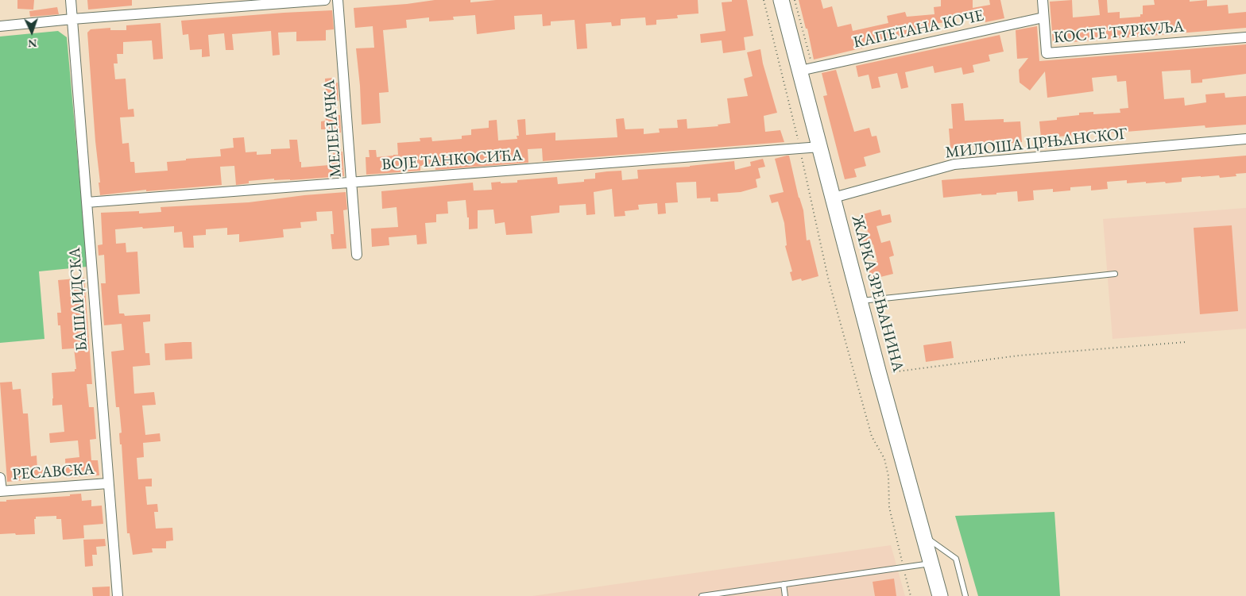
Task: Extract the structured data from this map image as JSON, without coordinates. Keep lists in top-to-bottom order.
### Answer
{
  "streets": {
    "main road": ["ЖАРКА ЗРЕЊАНИНА"],
    "street": [
      "КАПЕТАНА КОЧЕ",
      "КОСТЕ ТУРКУЉА",
      "МЕЛЕНАЧКА",
      "МИЛОША ЦРЊАНСКОГ",
      "ВОЈЕ ТАНКОСИЋА",
      "БАШАИДСКА",
      "РЕСАВСКА"
    ]
  },
  "crossings": [
    ["КАПЕТАНА КОЧЕ", "КОСТЕ ТУРКУЉА"],
    ["КАПЕТАНА КОЧЕ", "ЖАРКА ЗРЕЊАНИНА"],
    ["МЕЛЕНАЧКА", "ВОЈЕ ТАНКОСИЋА"],
    ["МИЛОША ЦРЊАНСКОГ", "ЖАРКА ЗРЕЊАНИНА"],
    ["ВОЈЕ ТАНКОСИЋА", "ЖАРКА ЗРЕЊАНИНА"],
    ["ВОЈЕ ТАНКОСИЋА", "БАШАИДСКА"],
    ["БАШАИДСКА", "РЕСАВСКА"]
  ],
  "north": "bottom"
}
